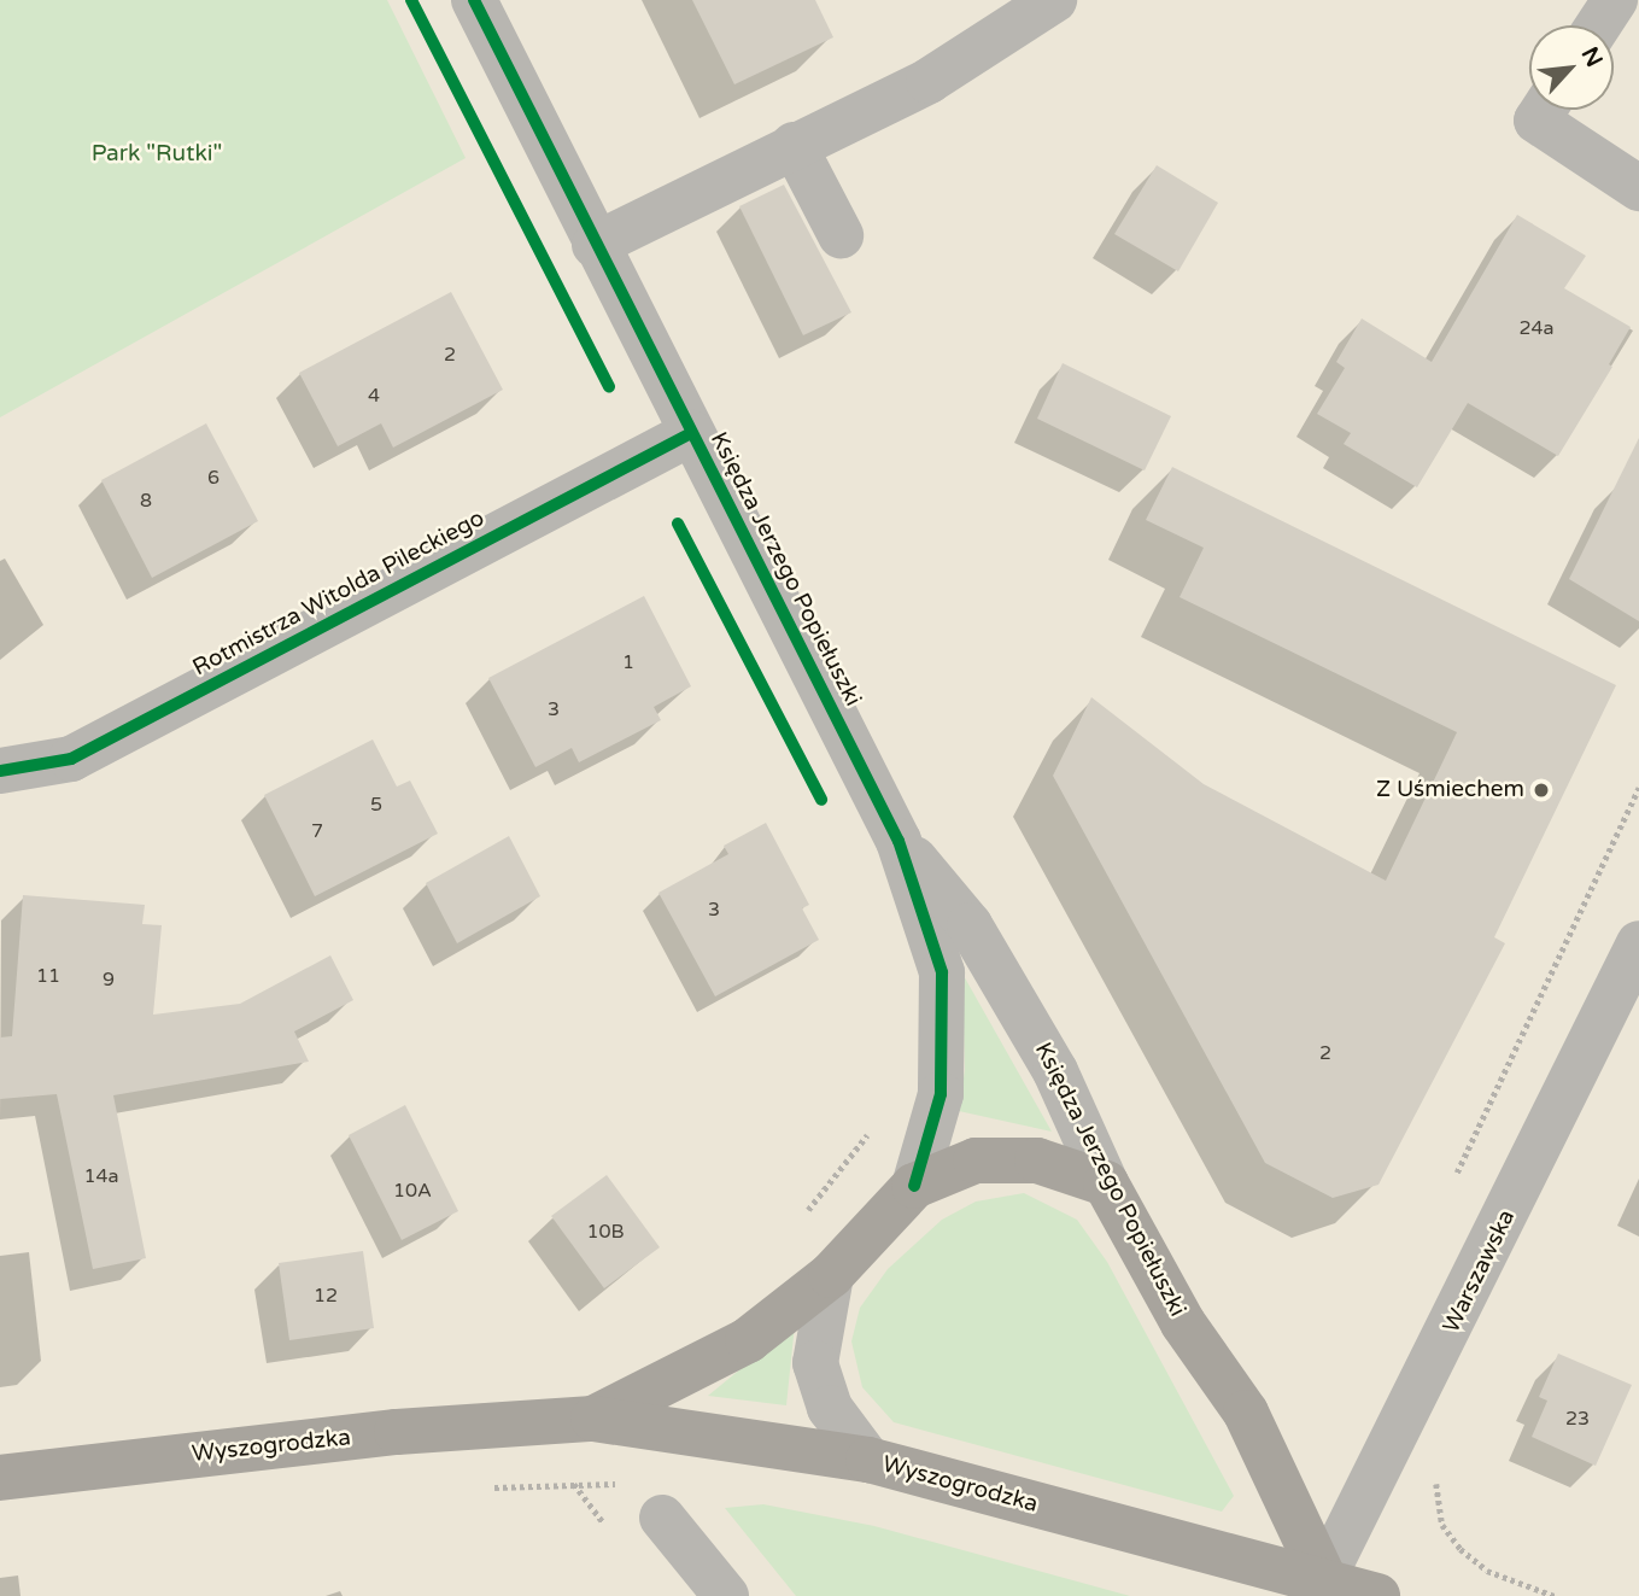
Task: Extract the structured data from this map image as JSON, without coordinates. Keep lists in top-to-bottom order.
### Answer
{
  "streets": {
    "main road": ["Księdza Jerzego Popiełuszki", "Wyszogrodzka"],
    "street": ["Rotmistrza Witolda Pileckiego", "Warszawska"]
  },
  "crossings": [
    ["Księdza Jerzego Popiełuszki", "Rotmistrza Witolda Pileckiego"],
    ["Księdza Jerzego Popiełuszki", "Warszawska"],
    ["Księdza Jerzego Popiełuszki", "Wyszogrodzka"],
    ["Warszawska", "Wyszogrodzka"]
  ],
  "parks": ["Park \"Rutki\""],
  "places": ["Z Uśmiechem"],
  "house_numbers": [
    "24a",
    "2",
    "4",
    "6",
    "8",
    "1",
    "3",
    "5",
    "7",
    "3",
    "11",
    "9",
    "2",
    "14a",
    "10A",
    "10B",
    "12",
    "23"
  ],
  "north": "top right"
}
